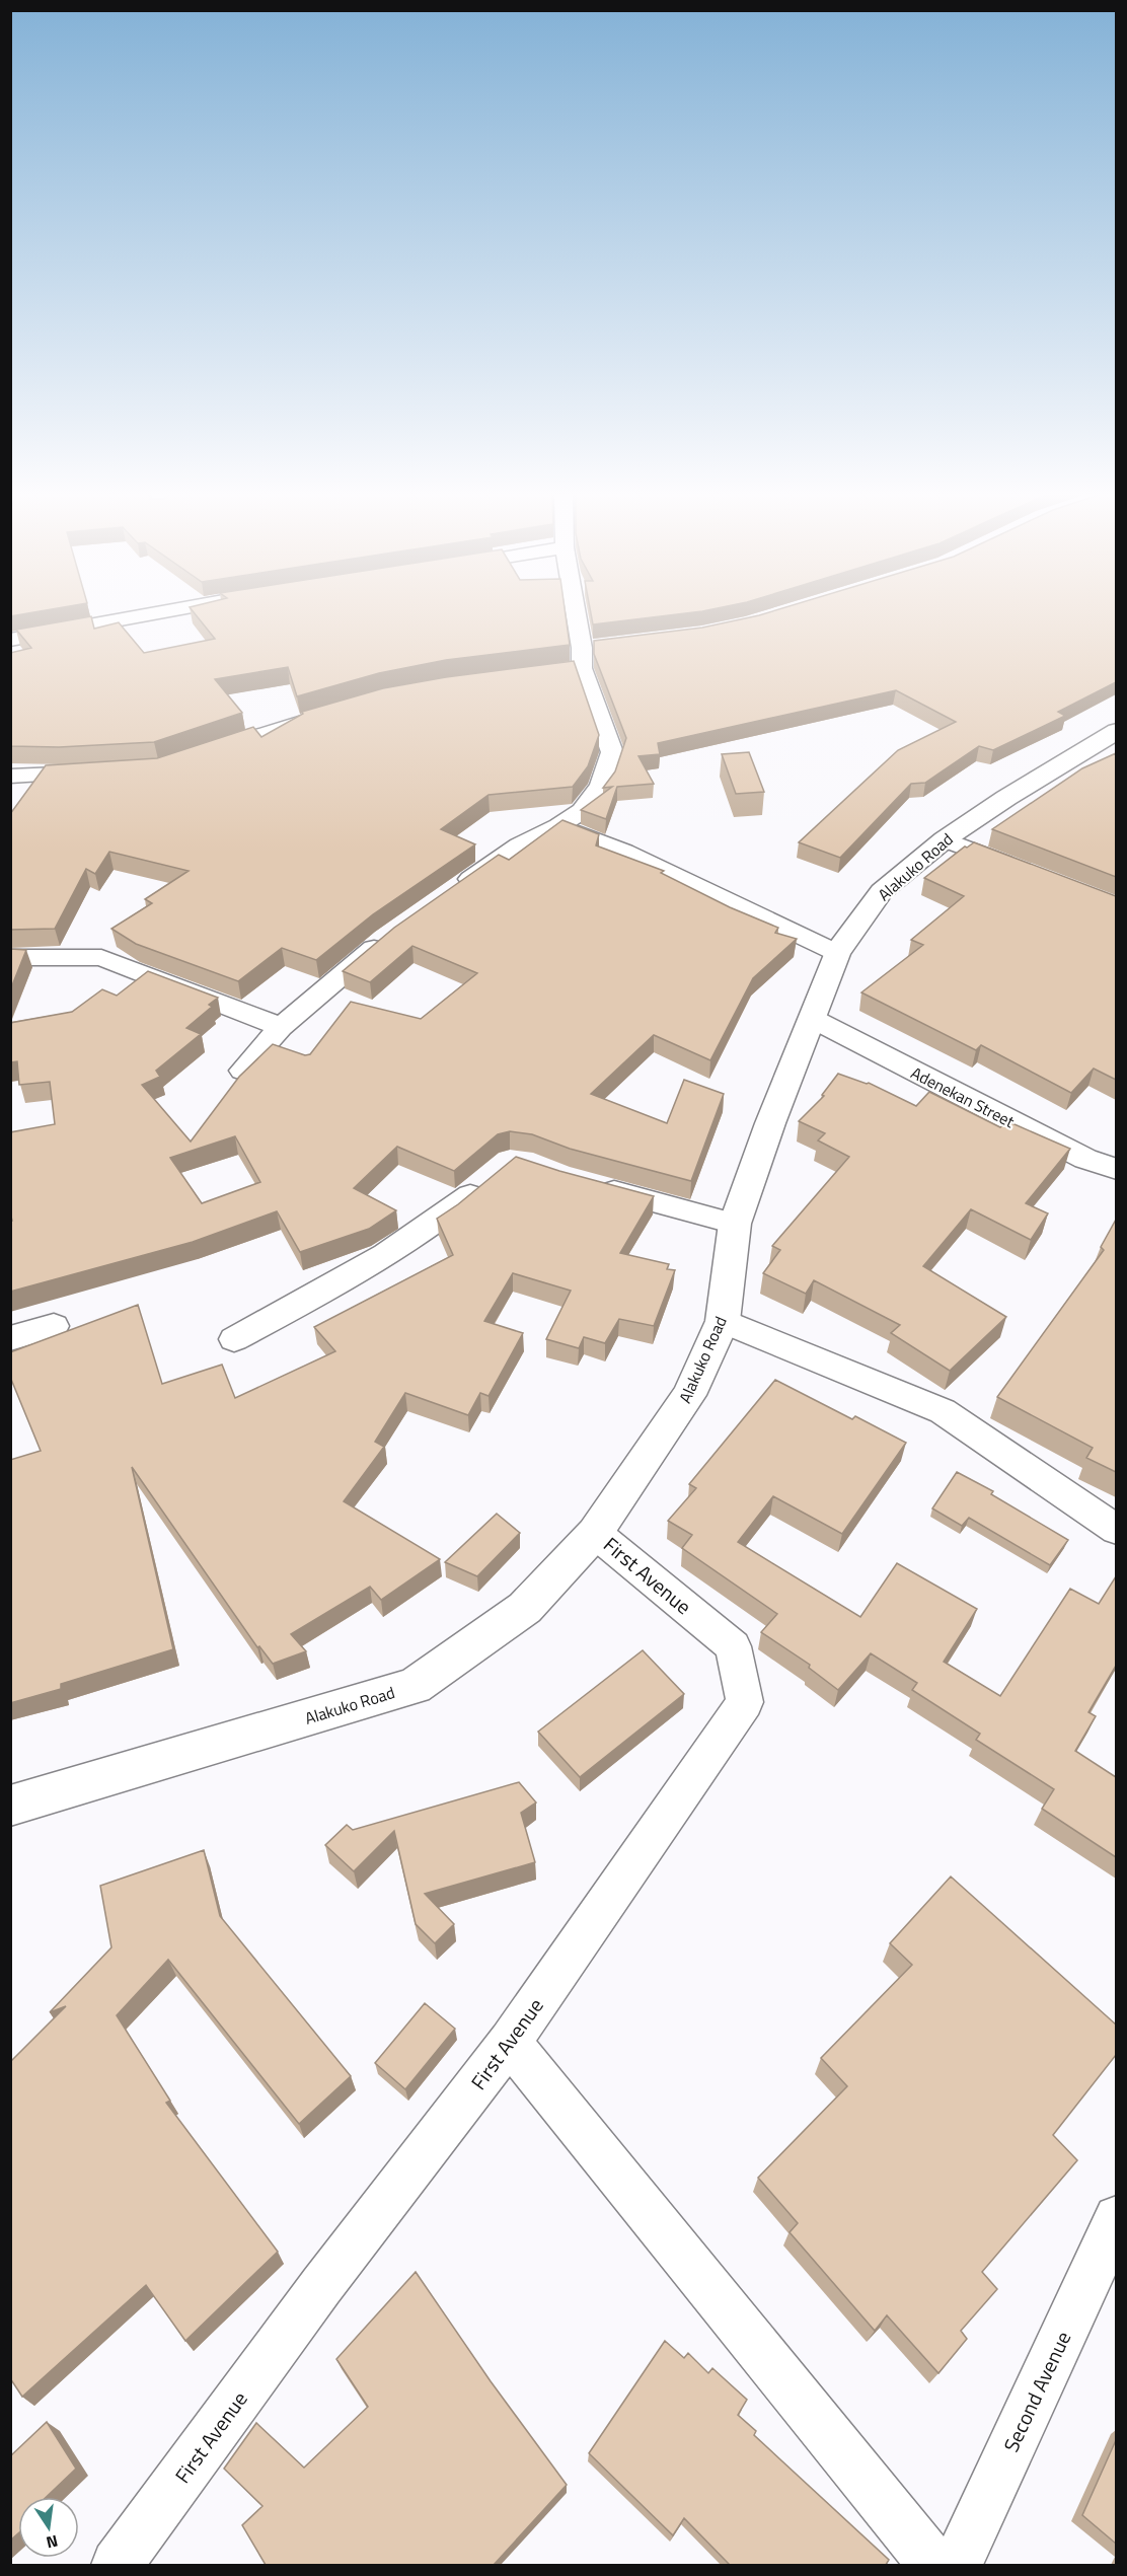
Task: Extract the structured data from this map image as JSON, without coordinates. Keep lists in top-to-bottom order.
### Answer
{
  "streets": {
    "main road": ["Alakuko Road"],
    "street": ["Adenekan Street", "First Avenue", "Second Avenue"]
  },
  "crossings": [
    ["Alakuko Road", "Adenekan Street"],
    ["Alakuko Road", "First Avenue"]
  ],
  "north": "bottom"
}
